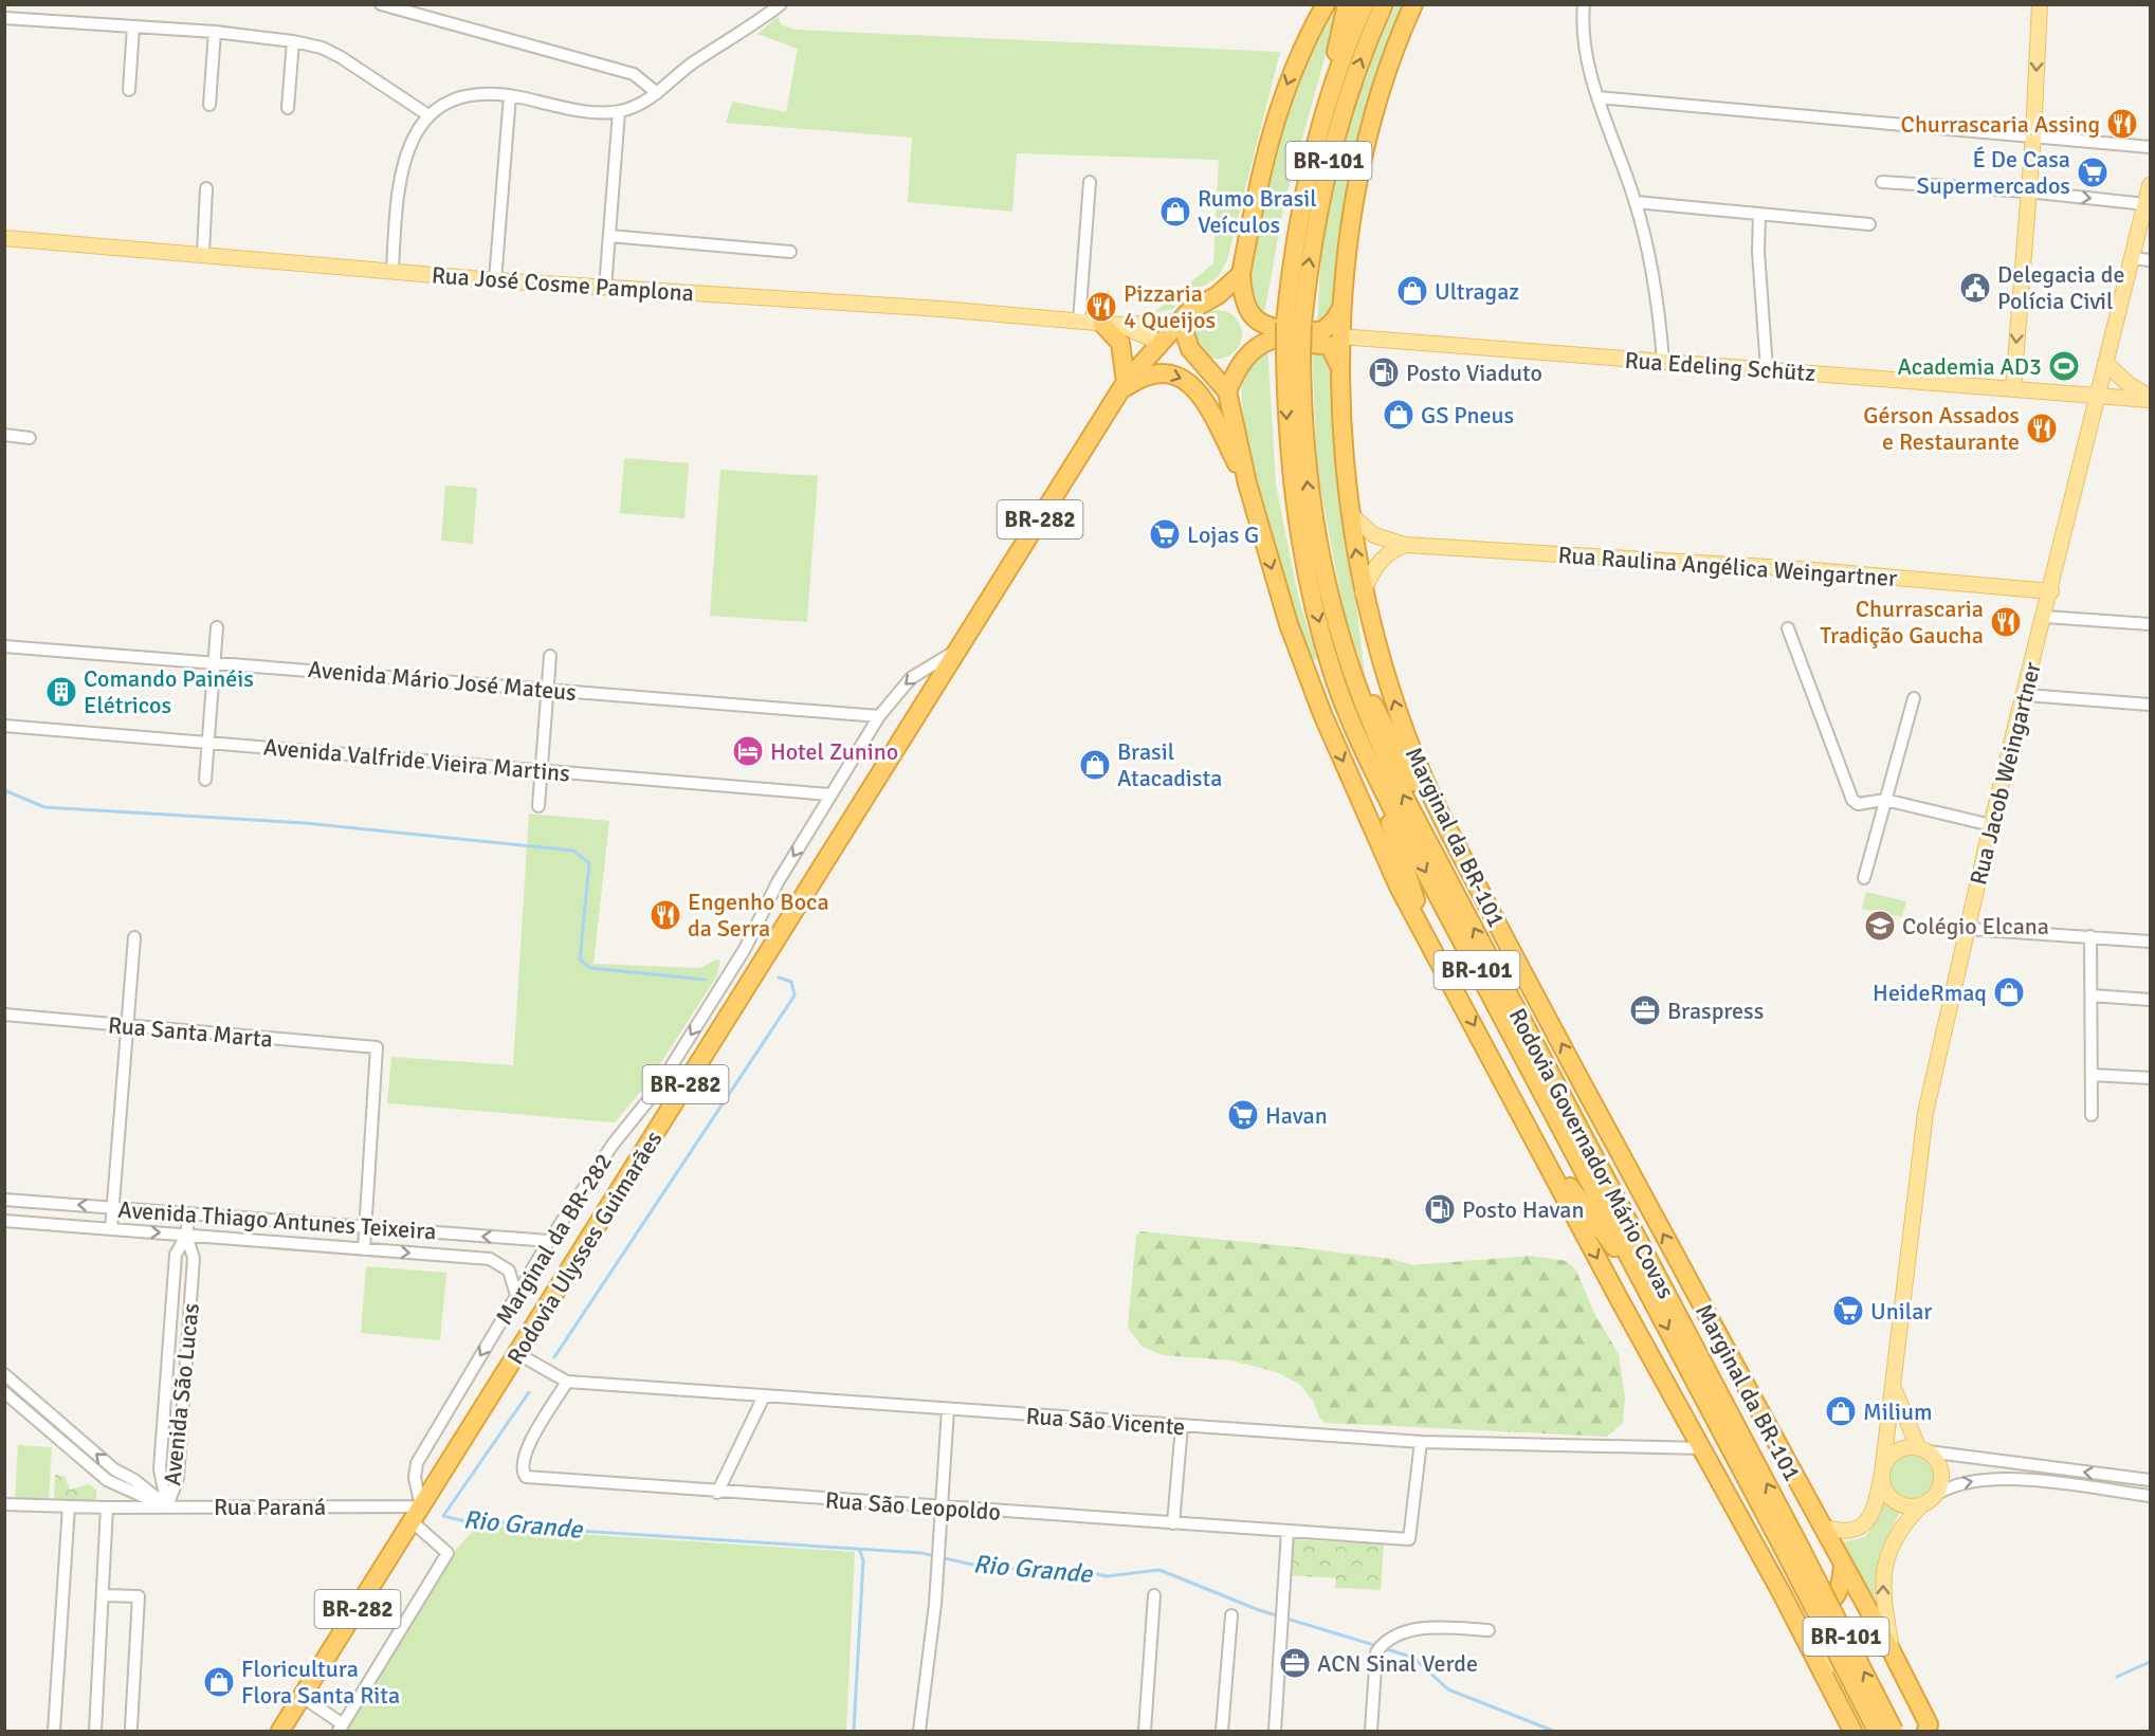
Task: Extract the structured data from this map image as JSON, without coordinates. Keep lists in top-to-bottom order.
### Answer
{
  "streets": {
    "highway": [
      "BR-101",
      "BR-282",
      "Marginal da BR-101",
      "Rodovia Governador Mário Covas",
      "Rodovia Ulysses Guimarães"
    ],
    "main road": [
      "Rua José Cosme Pamplona",
      "Rua Edeling Schütz",
      "Rua Raulina Angélica Weingartner",
      "Rua Jacob Weingartner"
    ],
    "street": [
      "Avenida Mário José Mateus",
      "Avenida Valfride Vieira Martins",
      "Rua Santa Marta",
      "Avenida Thiago Antunes Teixeira",
      "Marginal da BR-282",
      "Avenida São Lucas",
      "Rua São Vicente",
      "Rua São Leopoldo",
      "Rua Paraná"
    ]
  },
  "crossings": [
    ["Rua José Cosme Pamplona", "Rodovia Ulysses Guimarães"],
    ["Rua Edeling Schütz", "Rua Jacob Weingartner"],
    ["Rua Edeling Schütz", "Marginal da BR-101"],
    ["Rua Raulina Angélica Weingartner", "Rua Jacob Weingartner"],
    ["Rua Raulina Angélica Weingartner", "Marginal da BR-101"],
    ["Avenida Mário José Mateus", "Marginal da BR-282"],
    ["Avenida Valfride Vieira Martins", "Marginal da BR-282"],
    ["Rua Jacob Weingartner", "Marginal da BR-101"],
    ["Rua Santa Marta", "Avenida Thiago Antunes Teixeira"],
    ["Avenida Thiago Antunes Teixeira", "Marginal da BR-282"],
    ["Avenida Thiago Antunes Teixeira", "Avenida São Lucas"],
    ["Marginal da BR-282", "Rodovia Ulysses Guimarães"],
    ["Marginal da BR-282", "Rua Paraná"],
    ["Rodovia Ulysses Guimarães", "Rua São Vicente"],
    ["Rodovia Ulysses Guimarães", "Rua Paraná"],
    ["Avenida São Lucas", "Rua Paraná"],
    ["Rua São Vicente", "Rua São Leopoldo"]
  ],
  "one_way": ["Marginal da BR-282"],
  "water": ["Rio Grande"],
  "places": {
    "restaurant": [
      "Churrascaria Assing",
      "Pizzaria 4 Queijos",
      "Gérson Assados e Restaurante",
      "Churrascaria Tradição Gaucha",
      "Engenho Boca da Serra"
    ],
    "supermarket": [
      "É De Casa Supermercados",
      "Lojas G",
      "Havan",
      "Unilar"
    ],
    "shop": [
      "Rumo Brasil Veículos",
      "Ultragaz",
      "GS Pneus",
      "Brasil Atacadista",
      "HeideRmaq",
      "Milium",
      "Floricultura Flora Santa Rita"
    ],
    "public building": ["Delegacia de Polícia Civil"],
    "sports": ["Academia AD3"],
    "fuel station": ["Posto Viaduto", "Posto Havan"],
    "building": ["Comando Painéis Elétricos"],
    "hotel": ["Hotel Zunino"],
    "school or university": ["Colégio Elcana"],
    "office": ["Braspress", "ACN Sinal Verde"]
  }
}
